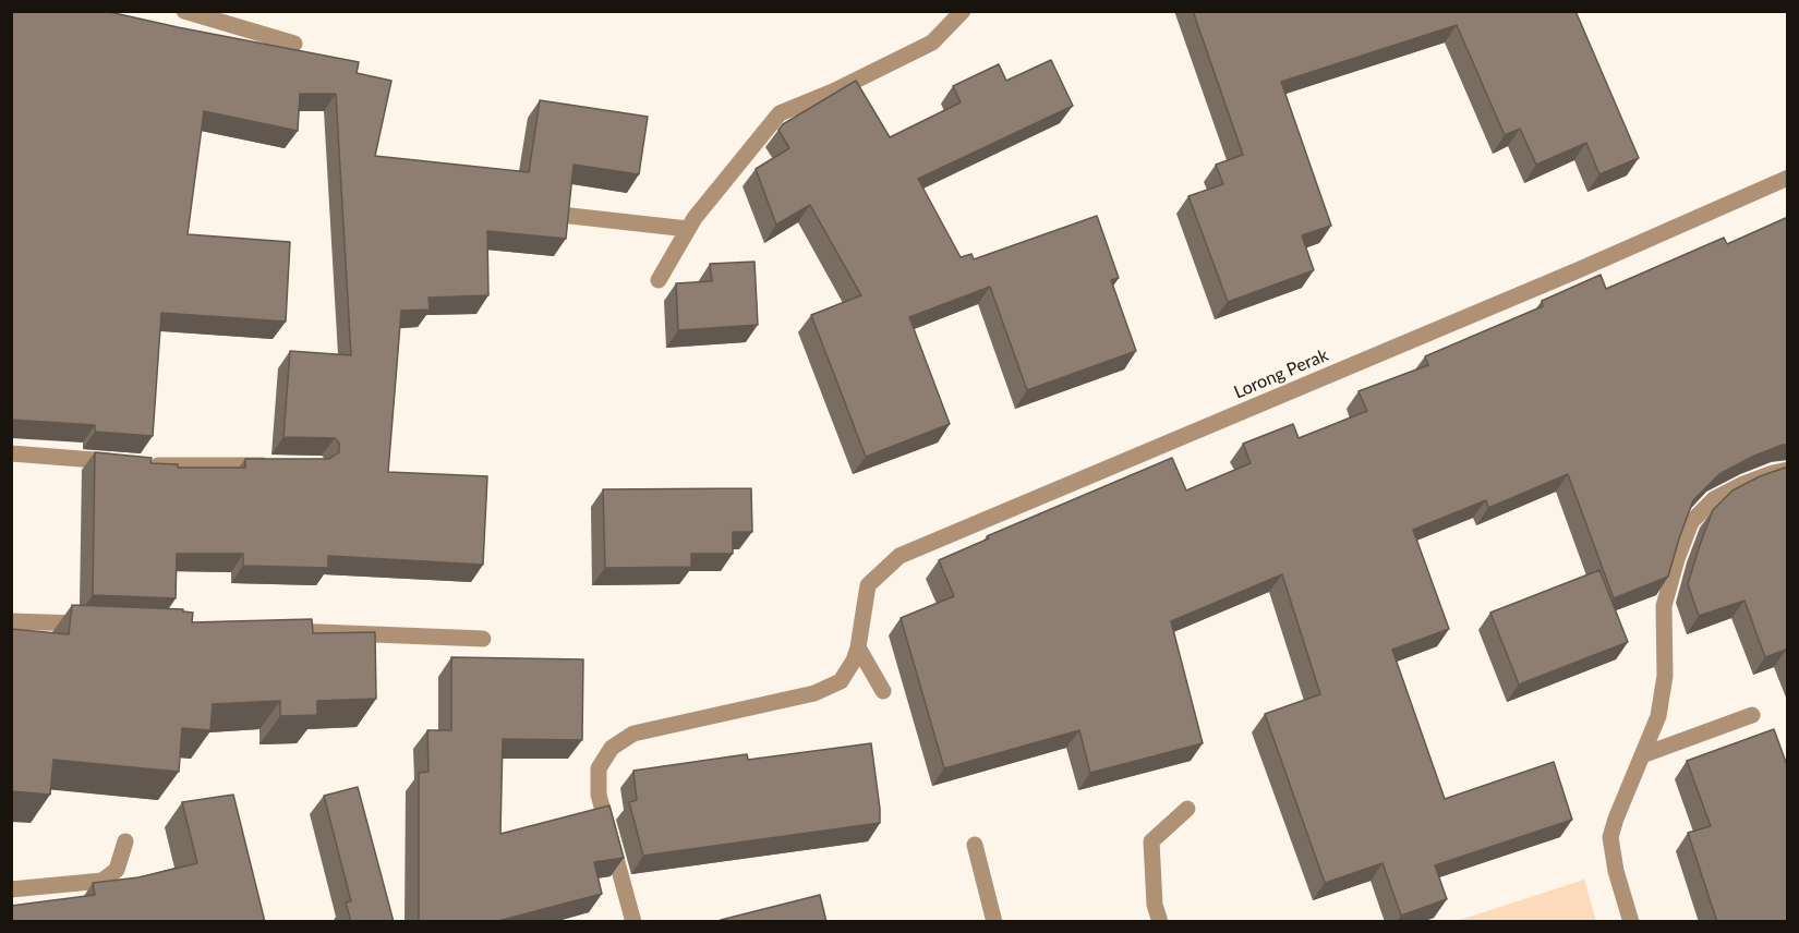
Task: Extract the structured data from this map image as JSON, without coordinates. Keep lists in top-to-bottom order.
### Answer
{
  "streets": {
    "street": ["Lorong Perak"]
  }
}
